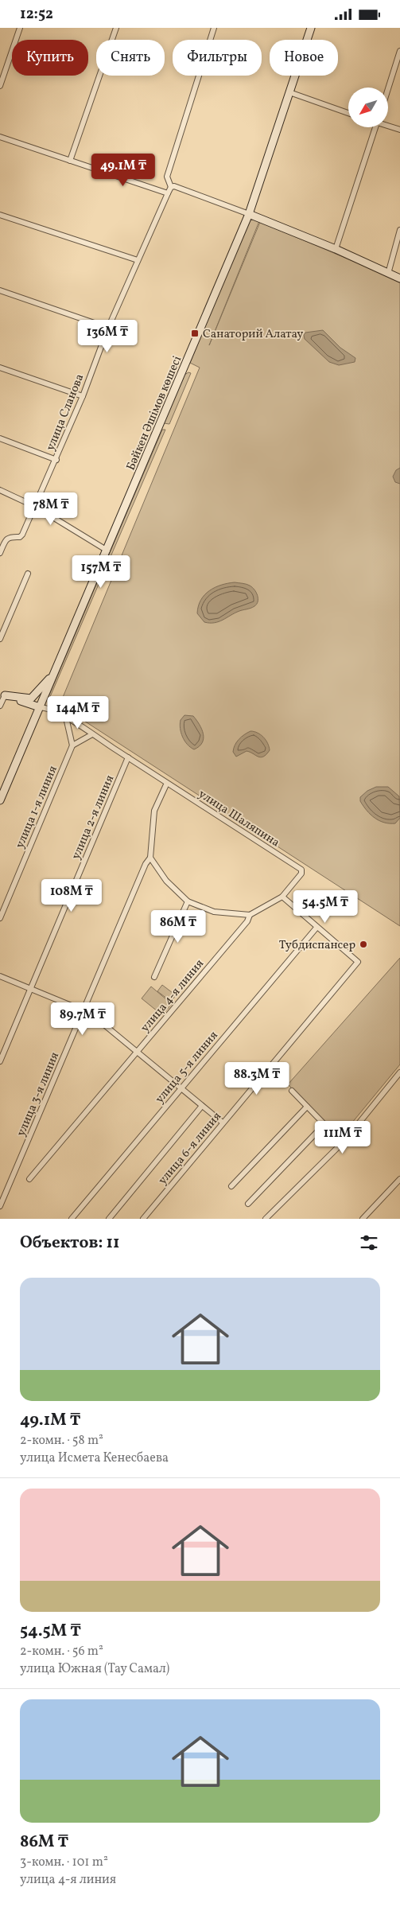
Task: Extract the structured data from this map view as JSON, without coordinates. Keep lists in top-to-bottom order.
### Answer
{
  "streets": {
    "main road": ["Бәйкен Әшімов көшесі"],
    "street": [
      "улица Сланова",
      "улица 1-я линия",
      "улица 2-я линия",
      "улица Шаляпина",
      "улица 4-я линия",
      "улица 5-я линия",
      "улица 3-я линия",
      "улица 6-я линия"
    ]
  },
  "crossings": [
    ["Бәйкен Әшімов көшесі", "улица Шаляпина"],
    ["улица 2-я линия", "улица Шаляпина"],
    ["улица 5-я линия", "улица 6-я линия"]
  ],
  "places": {
    "transit": ["Санаторий Алатау"],
    "other": ["Тубдиспансер"]
  },
  "north": "bottom left",
  "page": {
    "status": "12:52",
    "chip": [
      "Купить",
      "Снять",
      "Фильтры",
      "Новое"
    ],
    "price": [
      "49.1M ₸",
      "136M ₸",
      "78M ₸",
      "157M ₸",
      "144M ₸",
      "108M ₸",
      "54.5M ₸",
      "86M ₸",
      "89.7M ₸",
      "88.3M ₸",
      "111M ₸"
    ],
    "heading": "Объектов: 11",
    "list": [
      {
        "name": "49.1M ₸",
        "note": "2-комн. · 58 m² · улица Исмета Кенесбаева"
      },
      {
        "name": "54.5M ₸",
        "note": "2-комн. · 56 m² · улица Южная (Тау Самал)"
      },
      {
        "name": "86M ₸",
        "note": "3-комн. · 101 m² · улица 4-я линия"
      }
    ]
  }
}
